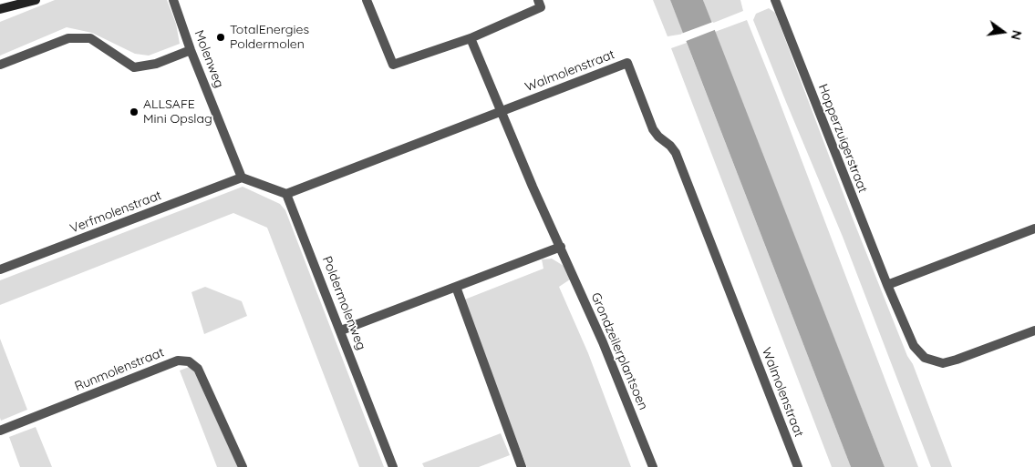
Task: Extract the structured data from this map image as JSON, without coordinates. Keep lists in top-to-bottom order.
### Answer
{
  "streets": {
    "street": [
      "Molenweg",
      "Walmolenstraat",
      "Hopperzuigerstraat",
      "Verfmolenstraat",
      "Poldermolenweg",
      "Grondzeilerplantsoen",
      "Runmolenstraat"
    ]
  },
  "crossings": [
    ["Molenweg", "Verfmolenstraat"],
    ["Walmolenstraat", "Poldermolenweg"],
    ["Walmolenstraat", "Grondzeilerplantsoen"]
  ],
  "places": ["TotalEnergies Poldermolen", "ALLSAFE Mini Opslag"],
  "north": "right"
}
